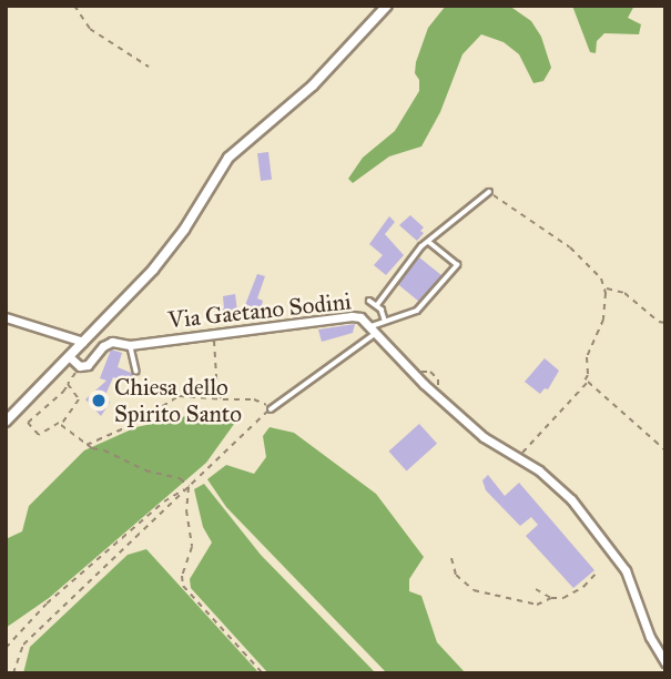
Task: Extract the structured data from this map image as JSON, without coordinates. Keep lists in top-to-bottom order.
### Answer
{
  "streets": {
    "street": ["Via Gaetano Sodini"]
  },
  "places": ["Chiesa dello Spirito Santo"]
}
